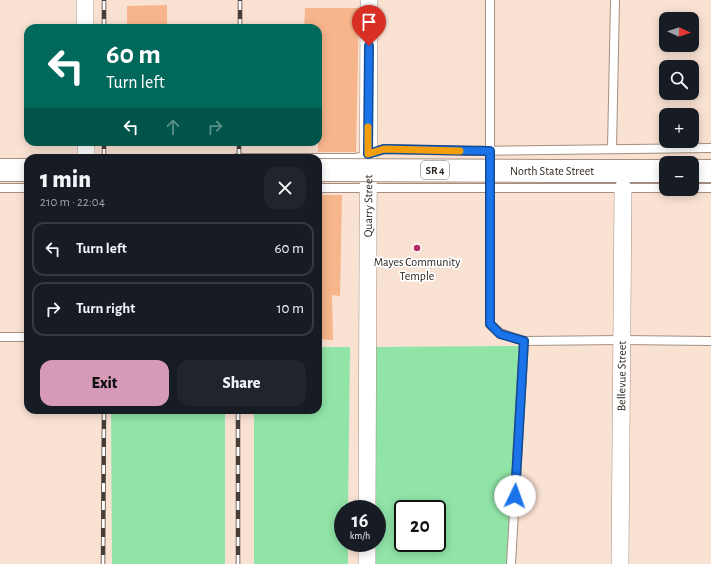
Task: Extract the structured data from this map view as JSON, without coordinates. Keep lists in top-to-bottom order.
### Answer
{
  "streets": {
    "main road": ["SR 4", "North State Street"],
    "street": ["Quarry Street", "Bellevue Street"]
  },
  "places": ["Mayes Community Temple"],
  "north": "right",
  "page": {
    "map_buttons": ["+", "−"],
    "turn": ["60 m", "Turn left"],
    "heading": ["1 min", "210 m · 22:04"],
    "list": [
      {
        "name": "Turn left",
        "value": "60 m"
      },
      {
        "name": "Turn right",
        "value": "10 m"
      }
    ],
    "buttons": ["Exit", "Share"],
    "speed": "16 km/h",
    "limit": "20"
  }
}
